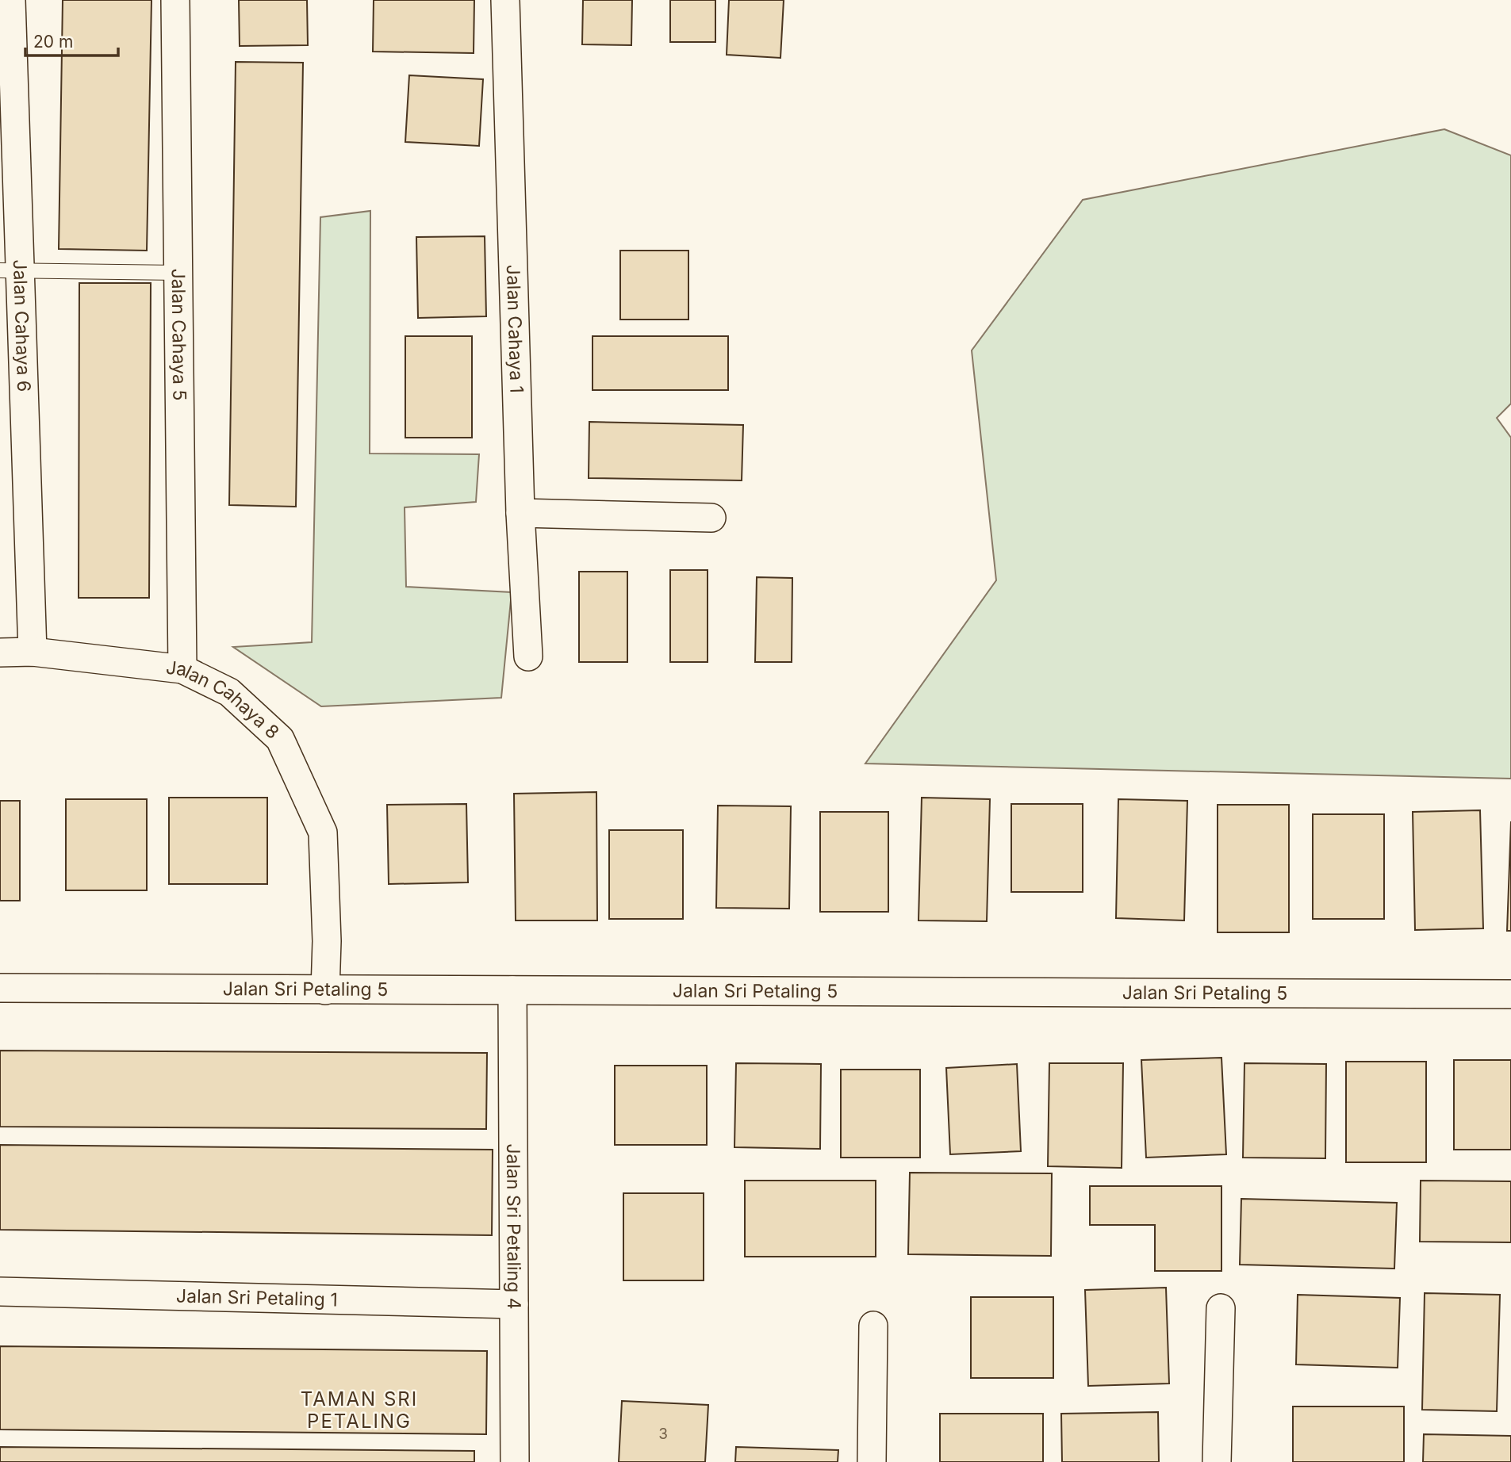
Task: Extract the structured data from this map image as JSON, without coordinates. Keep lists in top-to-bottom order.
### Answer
{
  "streets": {
    "street": [
      "Jalan Cahaya 6",
      "Jalan Cahaya 1",
      "Jalan Cahaya 5",
      "Jalan Cahaya 8",
      "Jalan Sri Petaling 5",
      "Jalan Sri Petaling 4",
      "Jalan Sri Petaling 1"
    ]
  },
  "crossings": [
    ["Jalan Cahaya 6", "Jalan Cahaya 8"],
    ["Jalan Cahaya 5", "Jalan Cahaya 8"],
    ["Jalan Cahaya 8", "Jalan Sri Petaling 5"],
    ["Jalan Sri Petaling 5", "Jalan Sri Petaling 4"],
    ["Jalan Sri Petaling 4", "Jalan Sri Petaling 1"]
  ],
  "districts": ["TAMAN SRI PETALING"],
  "house_numbers": ["3"],
  "scale_bar": "20 m"
}
